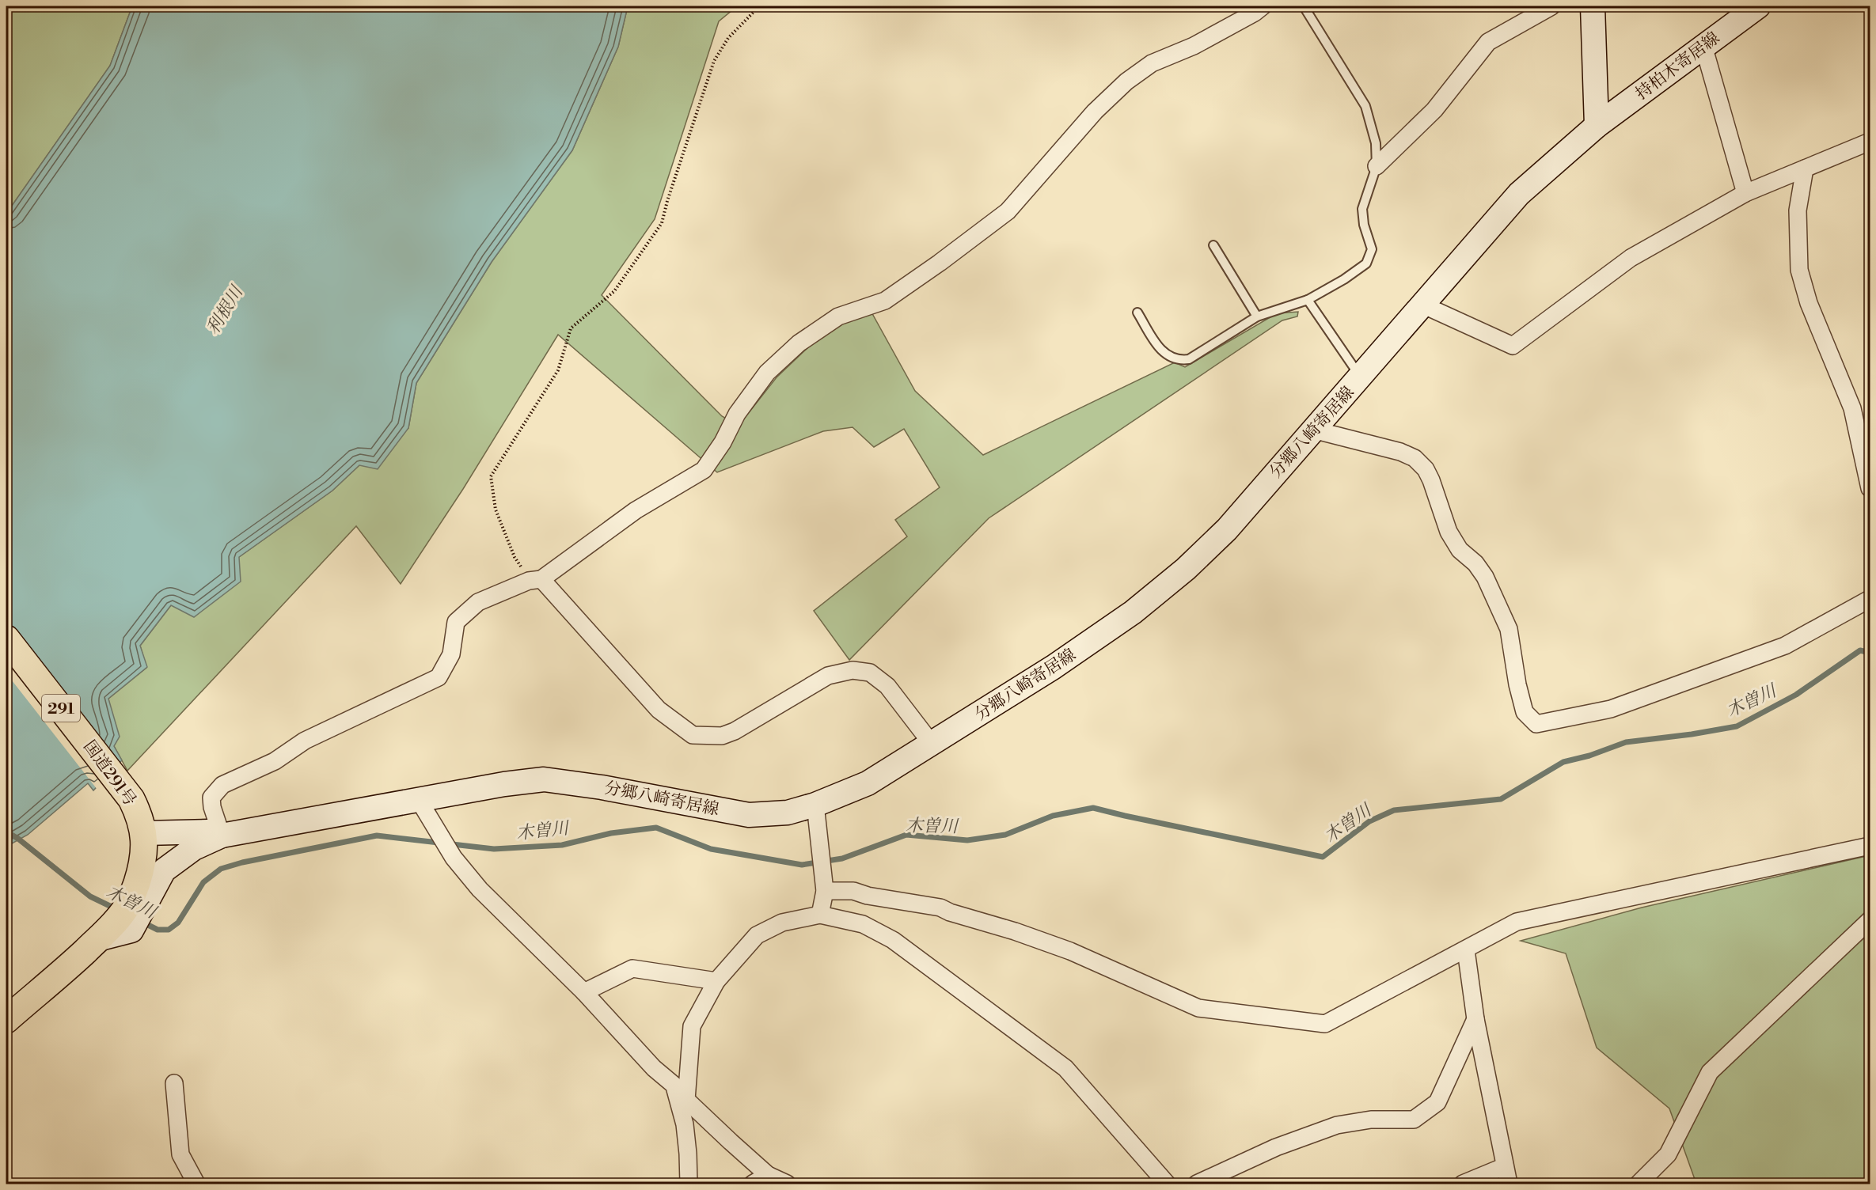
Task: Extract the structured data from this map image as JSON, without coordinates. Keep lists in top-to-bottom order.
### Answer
{
  "streets": {
    "highway": ["291", "国道291号"],
    "main road": ["持柏木寄居線", "分郷八崎寄居線"]
  },
  "crossings": [
    ["持柏木寄居線", "分郷八崎寄居線"],
    ["分郷八崎寄居線", "国道291号"]
  ],
  "water": ["利根川", "木曽川"]
}
